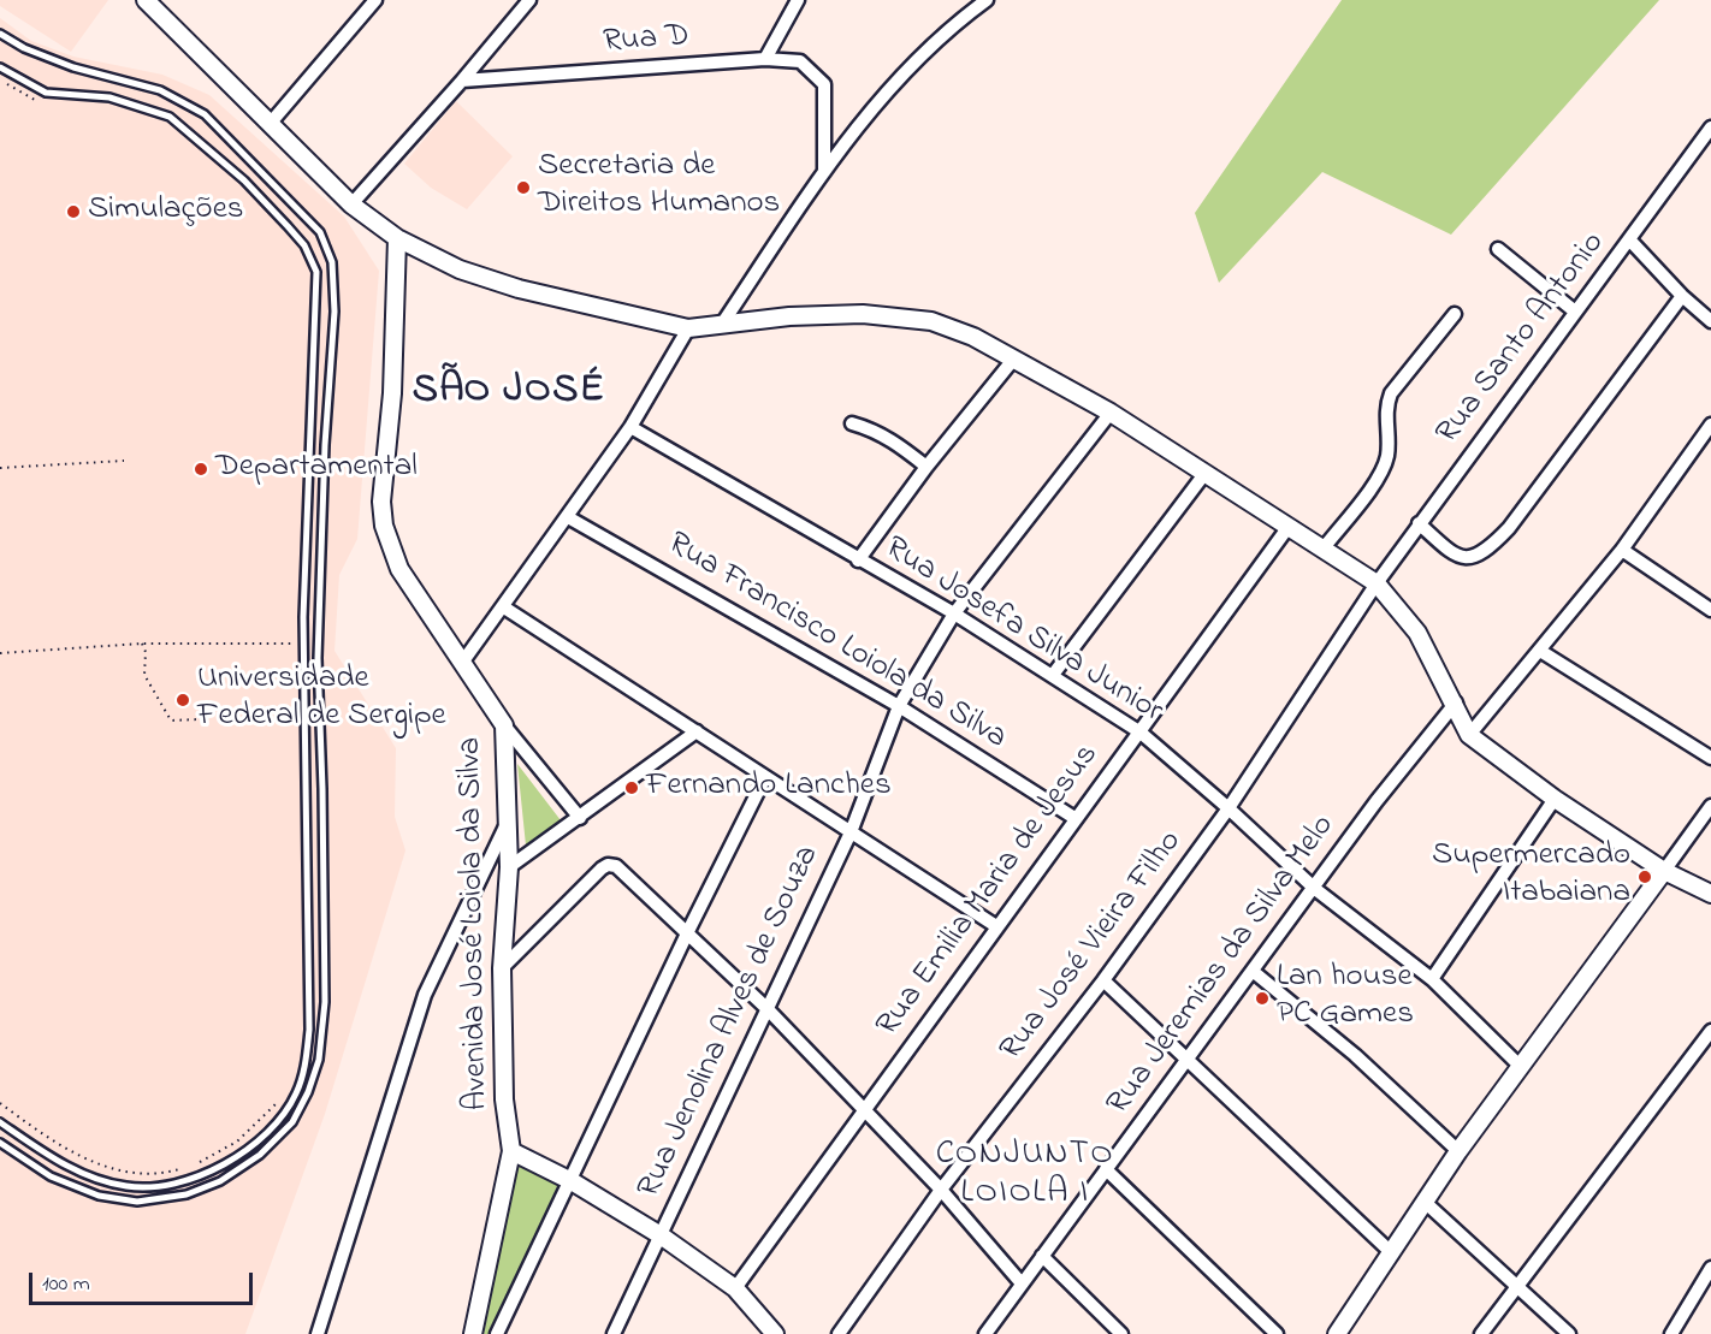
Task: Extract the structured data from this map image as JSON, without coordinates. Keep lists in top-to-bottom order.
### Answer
{
  "streets": {
    "street": [
      "Rua D",
      "Rua Santo Antonio",
      "Rua Josefa Silva Junior",
      "Rua Francisco Loiola da Silva",
      "Rua Emilia Maria de Jesus",
      "Avenida José Loiola da Silva",
      "Rua José Vieira Filho",
      "Rua Jeremias da Silva Melo",
      "Rua Jenolina Alves de Souza"
    ]
  },
  "crossings": [
    ["Rua Santo Antonio", "Rua José Vieira Filho"],
    ["Rua Josefa Silva Junior", "Rua Emilia Maria de Jesus"],
    ["Rua Josefa Silva Junior", "Rua José Vieira Filho"],
    ["Rua Josefa Silva Junior", "Rua Jeremias da Silva Melo"],
    ["Rua Josefa Silva Junior", "Rua Jenolina Alves de Souza"],
    ["Rua Francisco Loiola da Silva", "Rua Emilia Maria de Jesus"],
    ["Rua Francisco Loiola da Silva", "Rua Jenolina Alves de Souza"]
  ],
  "districts": ["SÃO JOSÉ", "CONJUNTO LOIOLA I"],
  "places": [
    "Secretaria de Direitos Humanos",
    "Simulações",
    "Departamental",
    "Universidade Federal de Sergipe",
    "Fernando Lanches",
    "Supermercado Itabaiana",
    "Lan house PC Games"
  ],
  "scale_bar": "100 m"
}
